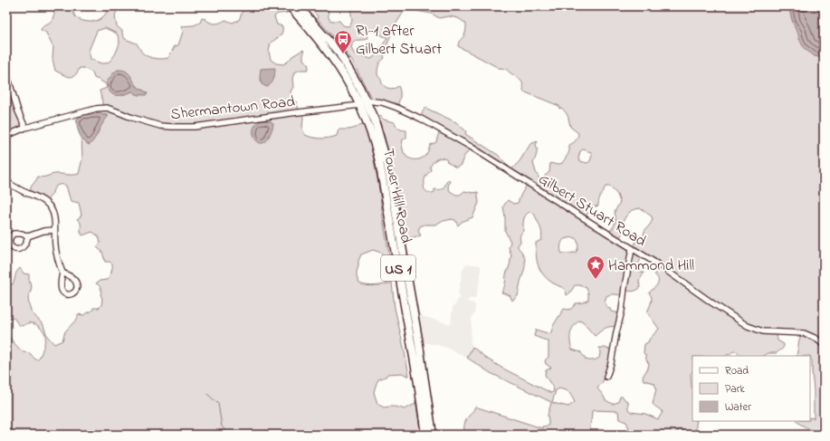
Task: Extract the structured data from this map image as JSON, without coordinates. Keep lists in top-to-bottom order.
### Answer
{
  "streets": {
    "highway": ["Tower Hill Road", "US 1"],
    "street": ["Shermantown Road", "Gilbert Stuart Road"]
  },
  "crossings": [
    ["Shermantown Road", "Tower Hill Road"],
    ["Shermantown Road", "Gilbert Stuart Road"],
    ["Tower Hill Road", "Gilbert Stuart Road"]
  ],
  "places": {
    "bus stop": ["RI-1 after Gilbert Stuart"],
    "place": ["Hammond Hill"]
  },
  "legend": ["Road", "Park", "Water"]
}
